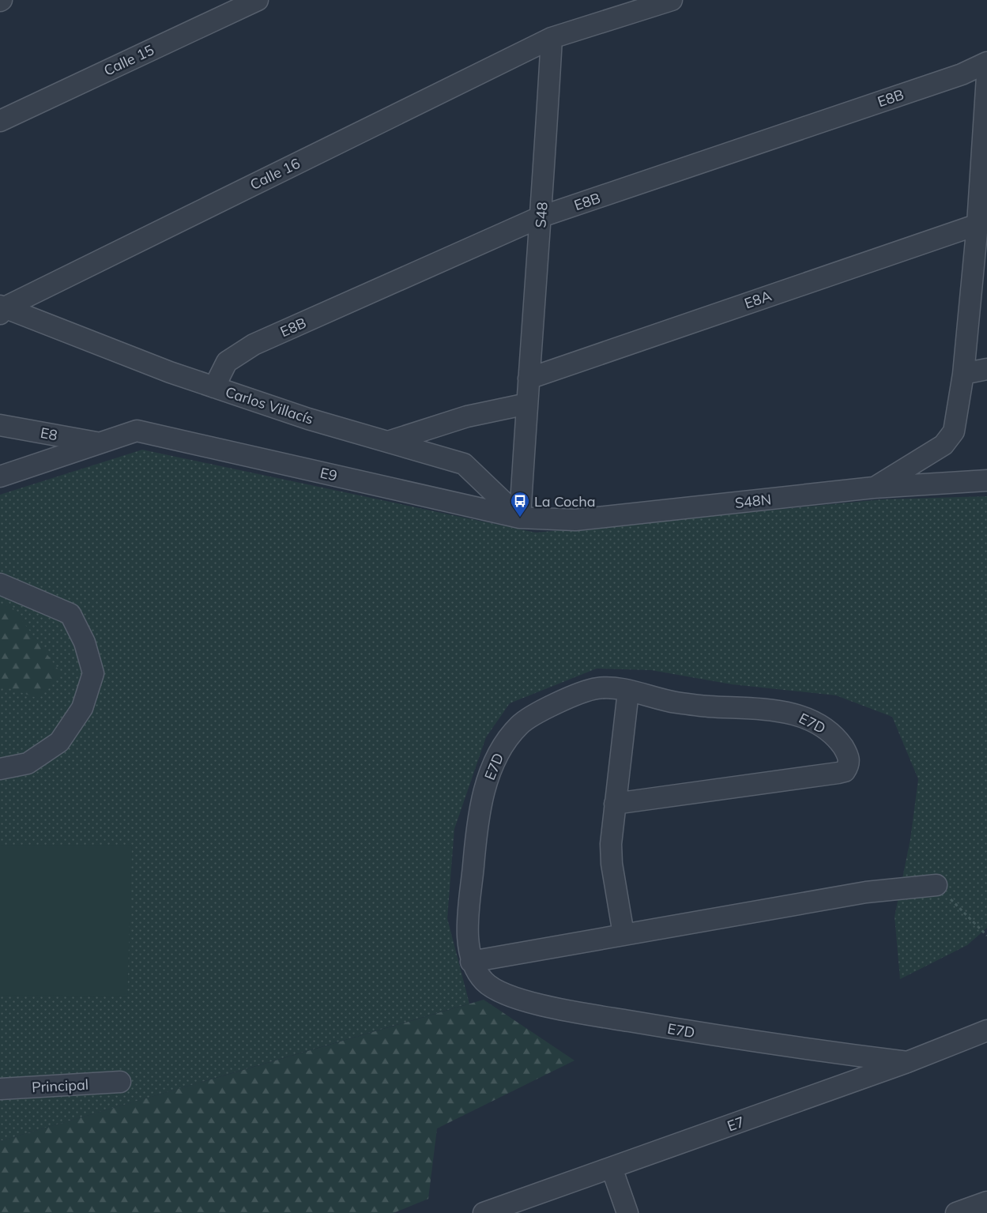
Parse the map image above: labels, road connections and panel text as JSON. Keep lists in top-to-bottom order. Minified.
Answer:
{"streets":{"street":["Calle 15","E8B","Calle 16","S48","E8A","Carlos Villacís","E8","E9","S48N","E7D","Principal","E7"]},"crossings":[["E8B","S48"],["E8B","Carlos Villacís"],["Calle 16","S48"],["Calle 16","Carlos Villacís"],["S48","E8A"],["S48","Carlos Villacís"],["S48","E9"],["S48","S48N"],["Carlos Villacís","E9"],["Carlos Villacís","S48N"],["E8","E9"],["E9","S48N"],["E7D","E7"]],"places":{"bus stop":["La Cocha"]}}
